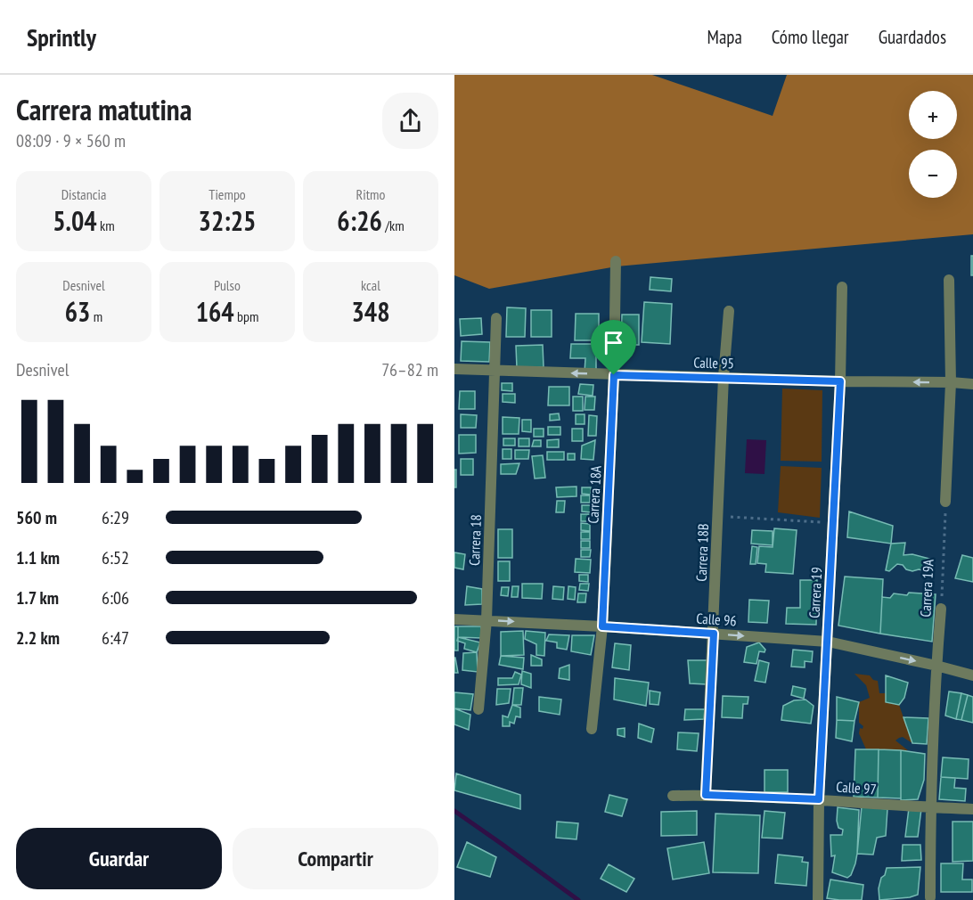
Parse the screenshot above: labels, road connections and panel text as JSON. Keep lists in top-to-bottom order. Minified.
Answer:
{"streets":{"street":["Calle 95","Carrera 18A","Carrera 18","Carrera 18B","Carrera 19A","Carrera 19","Calle 96","Calle 97"]},"crossings":[["Calle 95","Carrera 18A"],["Calle 95","Carrera 18"],["Calle 95","Carrera 18B"],["Calle 95","Carrera 19"],["Carrera 18A","Calle 96"],["Carrera 18","Calle 96"],["Carrera 18B","Calle 96"],["Carrera 18B","Calle 97"],["Carrera 19A","Calle 96"],["Carrera 19A","Calle 97"],["Carrera 19","Calle 96"],["Carrera 19","Calle 97"]],"one_way":["Calle 95","Calle 96"],"page":{"header":"Sprintly","nav":["Mapa","Cómo llegar","Guardados"],"heading":["Carrera matutina","08:09 · 9 × 560 m"],"map_buttons":["+","−"],"stats":[["Distancia","5.04 km"],["Tiempo","32:25"],["Ritmo","6:26 /km"],["Desnivel","63 m"],["Pulso","164 bpm"],["kcal","348"]],"chart":["Desnivel","76–82 m"],"list":[{"name":"560 m","note":"6:29"},{"name":"1.1 km","note":"6:52"},{"name":"1.7 km","note":"6:06"},{"name":"2.2 km","note":"6:47"}],"buttons":["Guardar","Compartir"]}}
